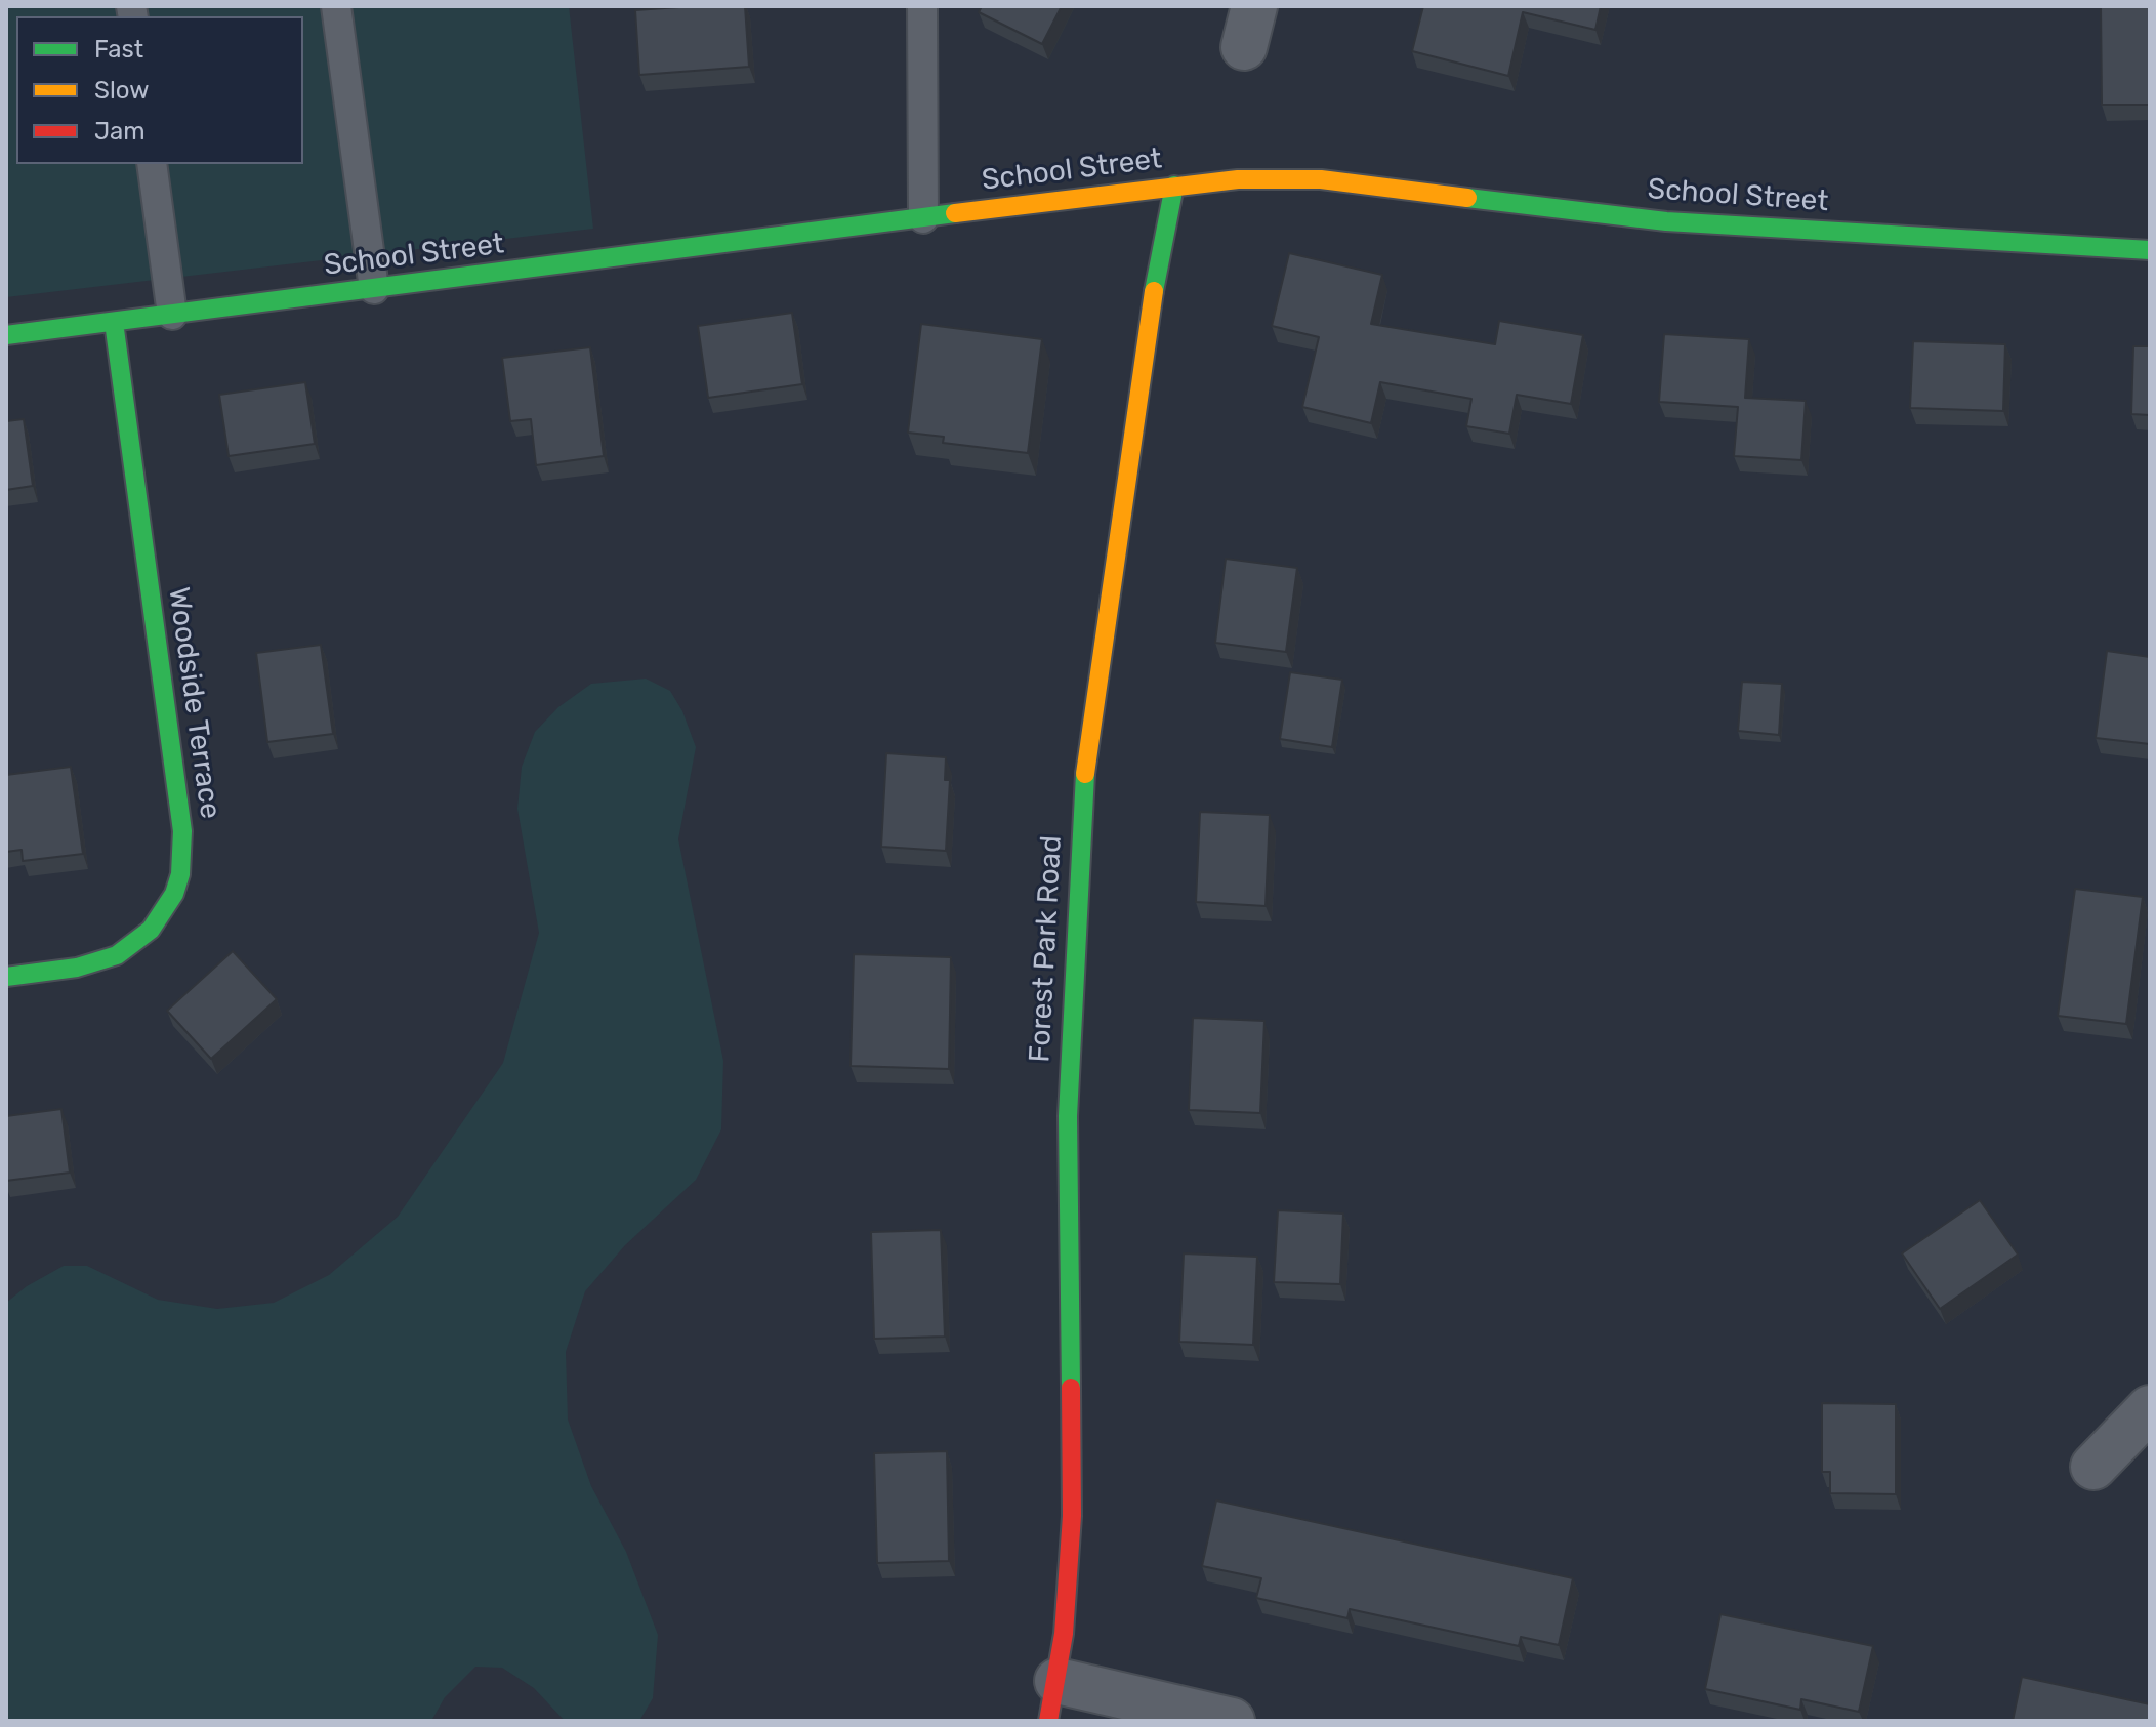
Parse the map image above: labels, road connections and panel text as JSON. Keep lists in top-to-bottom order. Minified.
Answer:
{"streets":{"street":["School Street","Woodside Terrace","Forest Park Road"]},"crossings":[["School Street","Woodside Terrace"],["School Street","Forest Park Road"]],"legend":["Fast","Slow","Jam"]}
